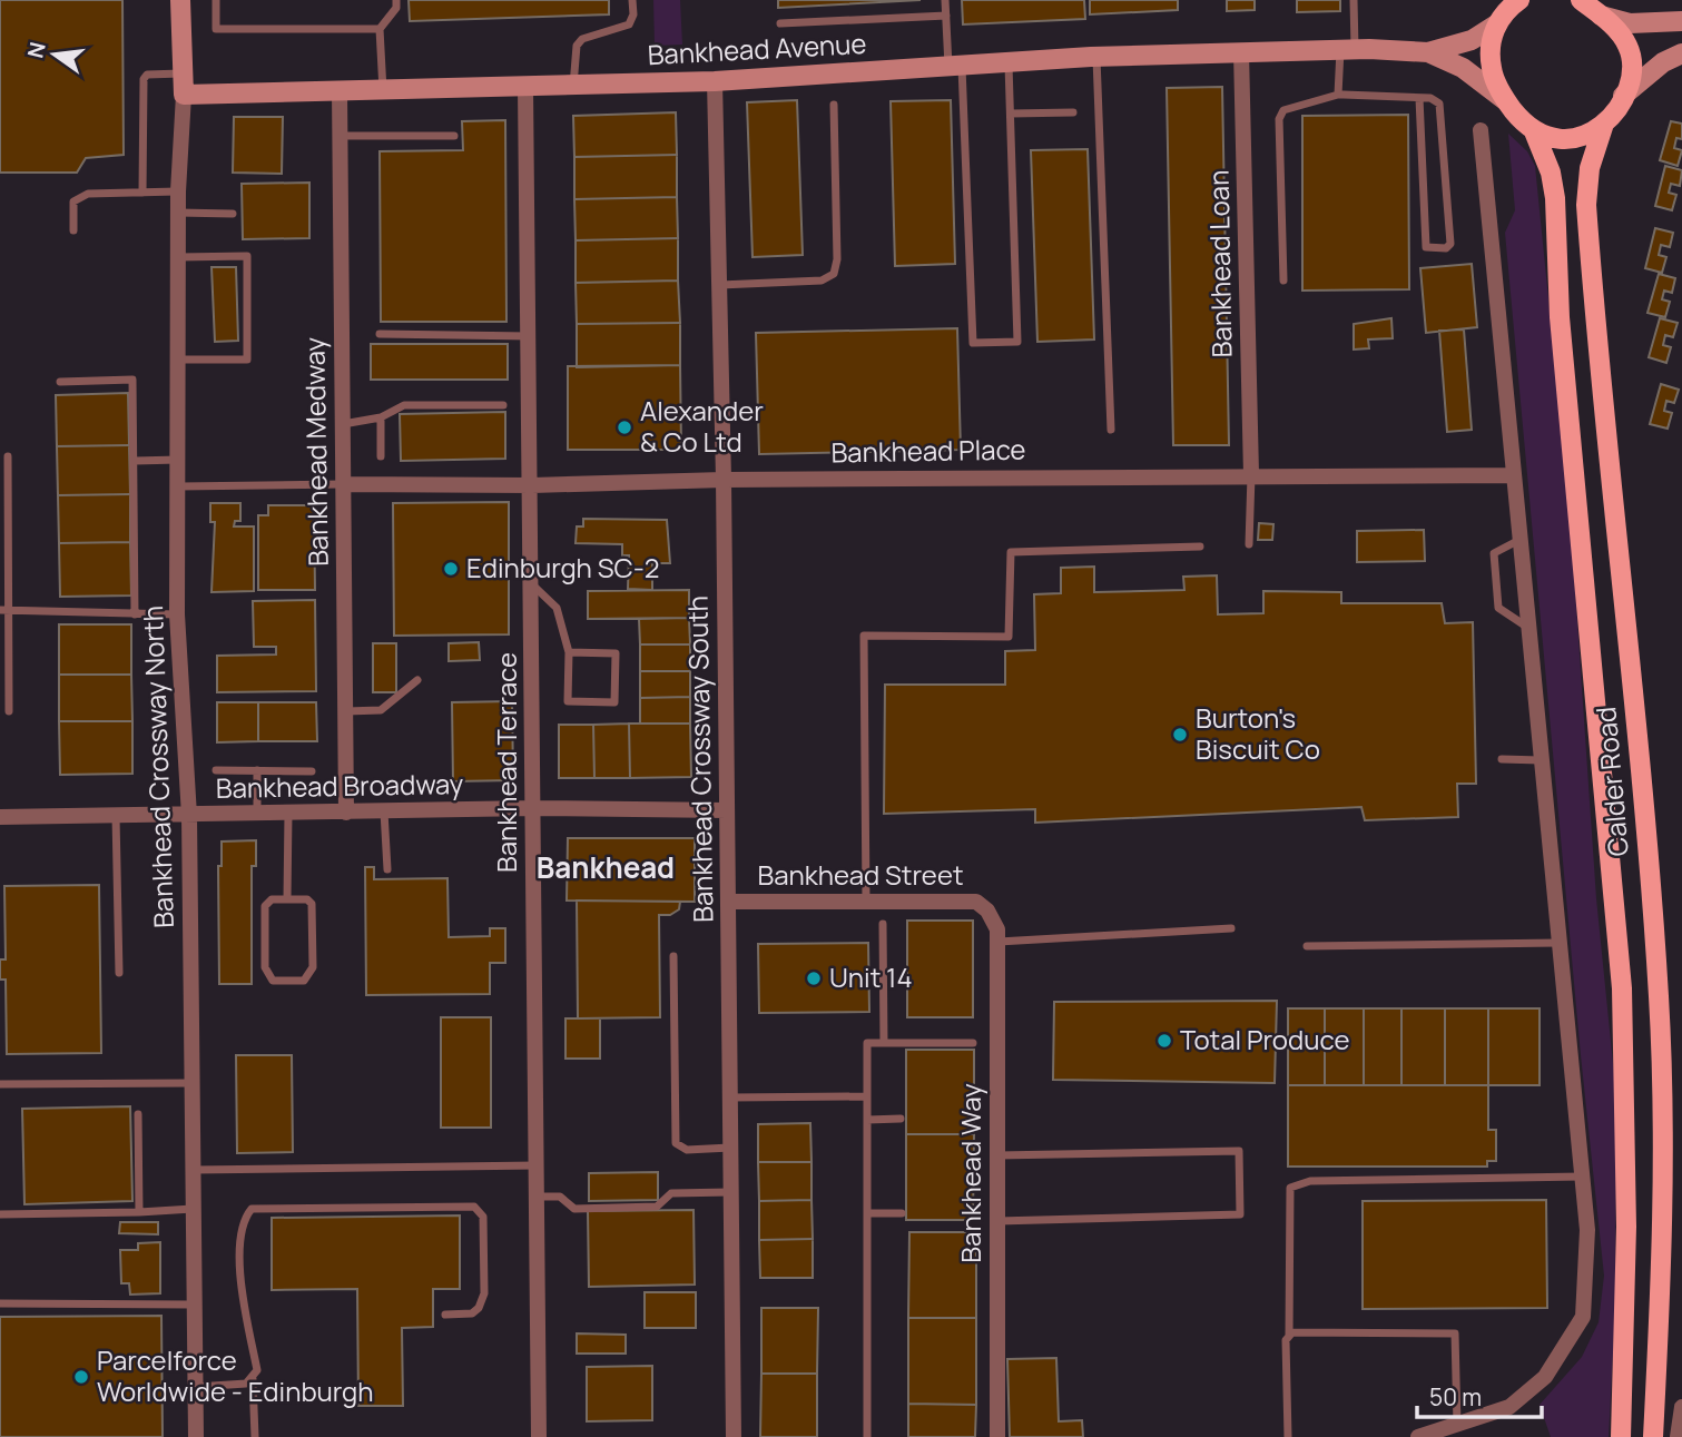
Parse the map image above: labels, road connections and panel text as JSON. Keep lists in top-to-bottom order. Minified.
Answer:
{"streets":{"main road":["Calder Road"],"street":["Bankhead Avenue","Bankhead Loan","Bankhead Medway","Bankhead Place","Bankhead Crossway South","Bankhead Terrace","Bankhead Crossway North","Bankhead Broadway","Bankhead Street","Bankhead Way"]},"crossings":[["Bankhead Avenue","Bankhead Loan"],["Bankhead Avenue","Bankhead Medway"],["Bankhead Avenue","Bankhead Crossway South"],["Bankhead Avenue","Bankhead Terrace"],["Bankhead Avenue","Bankhead Crossway North"],["Bankhead Loan","Bankhead Place"],["Bankhead Medway","Bankhead Place"],["Bankhead Medway","Bankhead Broadway"],["Bankhead Place","Bankhead Crossway South"],["Bankhead Place","Bankhead Terrace"],["Bankhead Crossway South","Bankhead Broadway"],["Bankhead Crossway South","Bankhead Street"],["Bankhead Terrace","Bankhead Broadway"],["Bankhead Crossway North","Bankhead Broadway"],["Bankhead Street","Bankhead Way"]],"districts":["Bankhead"],"places":["Alexander & Co Ltd","Edinburgh SC-2","Burton's Biscuit Co","Unit 14","Total Produce","Parcelforce Worldwide - Edinburgh"],"scale_bar":"50 m","north":"left"}
